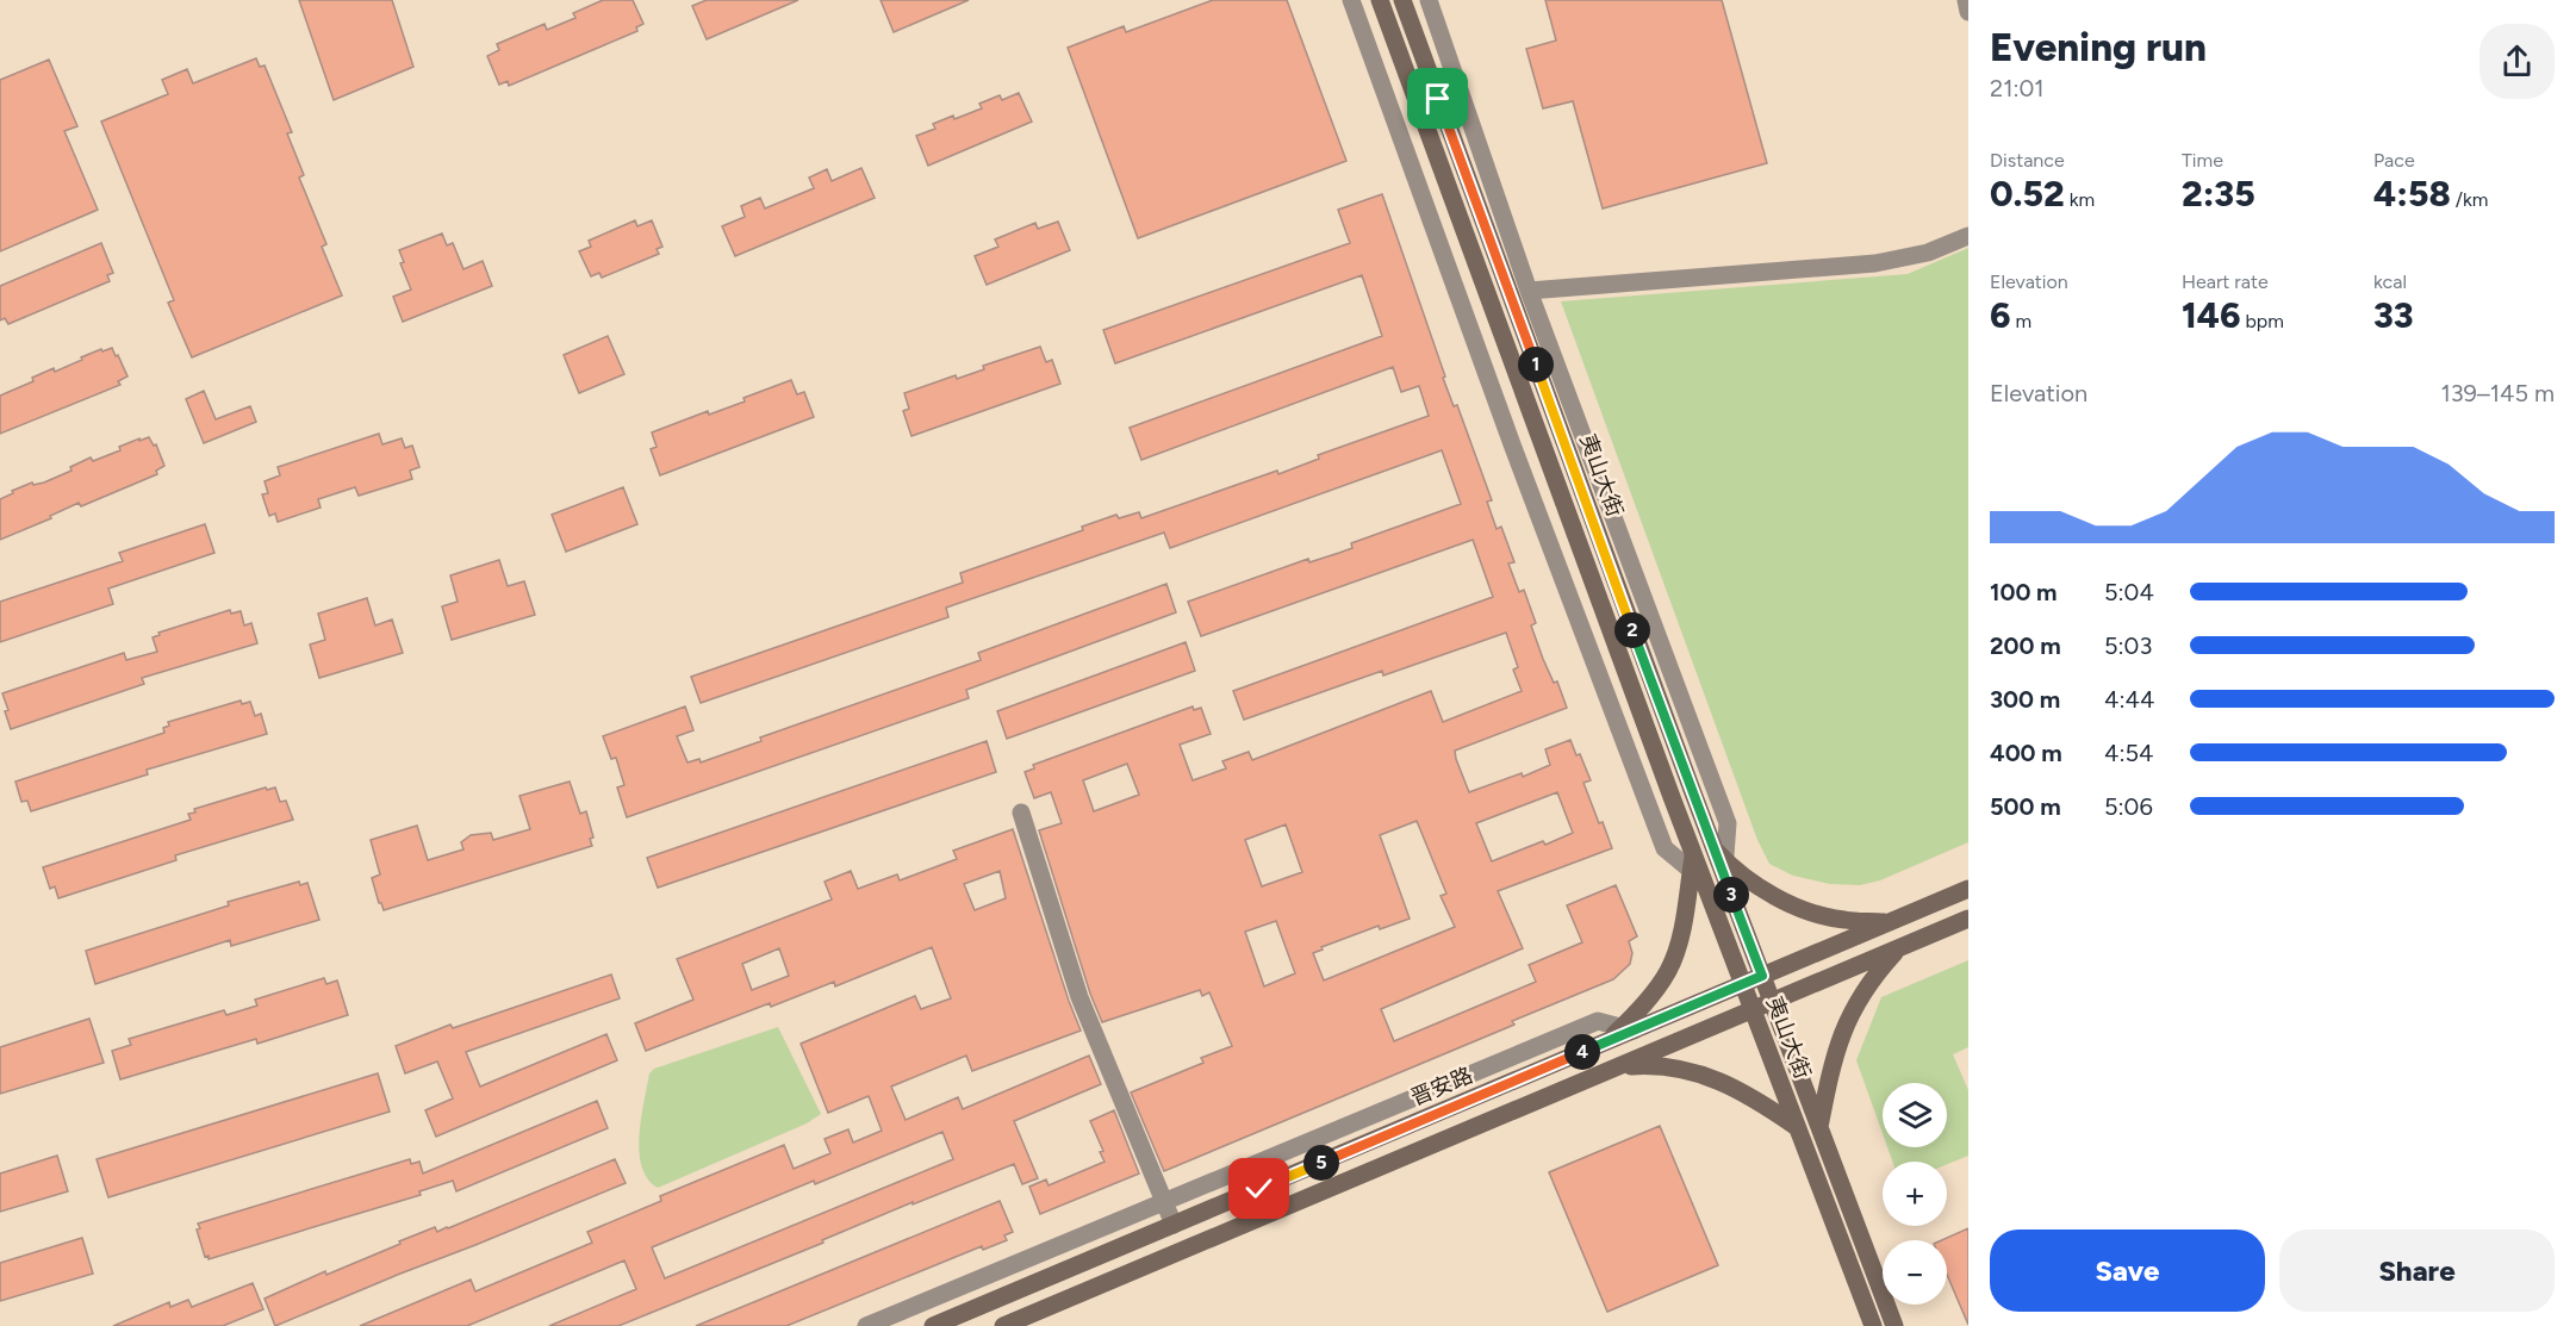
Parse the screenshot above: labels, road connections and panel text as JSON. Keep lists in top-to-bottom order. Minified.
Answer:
{"streets":{"main road":["夷山大街","晋安路"]},"crossings":[["夷山大街","晋安路"]],"page":{"heading":["Evening run","21:01"],"stats":[["Distance","0.52 km"],["Time","2:35"],["Pace","4:58 /km"],["Elevation","6 m"],["Heart rate","146 bpm"],["kcal","33"]],"pins":["1","2","3","4","5"],"chart":["Elevation","139–145 m"],"list":[{"name":"100 m","note":"5:04"},{"name":"200 m","note":"5:03"},{"name":"300 m","note":"4:44"},{"name":"400 m","note":"4:54"},{"name":"500 m","note":"5:06"}],"map_buttons":["+","−"],"buttons":["Save","Share"]}}
